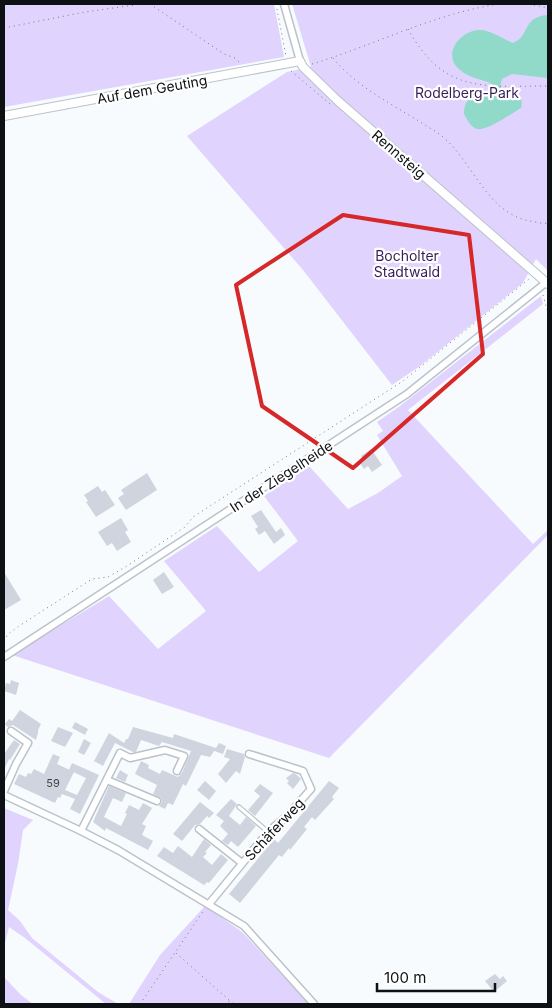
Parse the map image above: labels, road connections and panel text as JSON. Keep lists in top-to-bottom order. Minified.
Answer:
{"streets":{"street":["Auf dem Geuting","Rennsteig","In der Ziegelheide","Schäferweg"]},"crossings":[["Auf dem Geuting","Rennsteig"],["Rennsteig","In der Ziegelheide"]],"parks":["Rodelberg-Park","Bocholter Stadtwald"],"house_numbers":["59"],"scale_bar":"100 m"}
